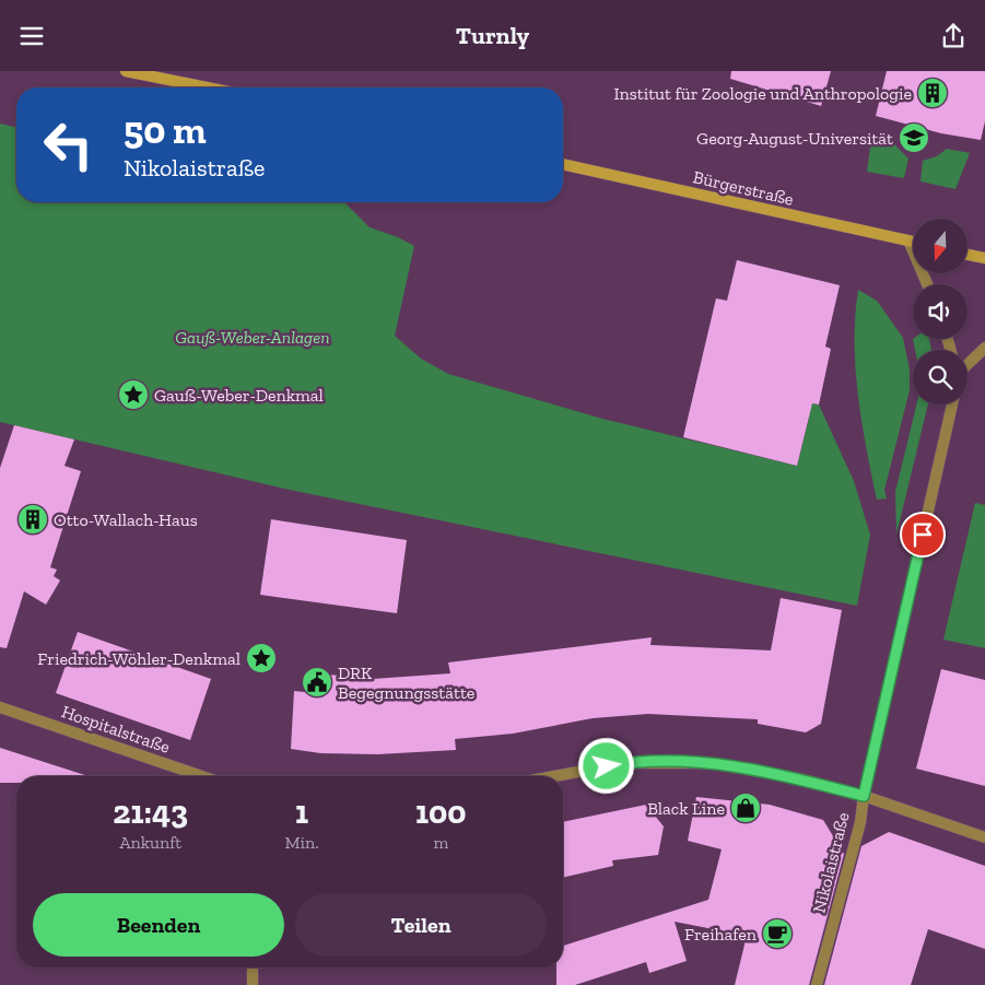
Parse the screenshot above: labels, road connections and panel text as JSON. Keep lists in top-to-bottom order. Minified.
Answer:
{"streets":{"main road":["Bürgerstraße"],"street":["Hospitalstraße","Nikolaistraße"]},"parks":["Gauß-Weber-Anlagen"],"places":{"building":["Institut für Zoologie und Anthropologie","Otto-Wallach-Haus"],"school or university":["Georg-August-Universität"],"place":["Gauß-Weber-Denkmal","Friedrich-Wöhler-Denkmal"],"public building":["DRK Begegnungsstätte"],"shop":["Black Line"],"cafe":["Freihafen"]},"north":"bottom","page":{"header":"Turnly","turn":["50 m","Nikolaistraße"],"eta":["21:43","Ankunft","1","Min.","100","m"],"buttons":["Beenden","Teilen"]}}
